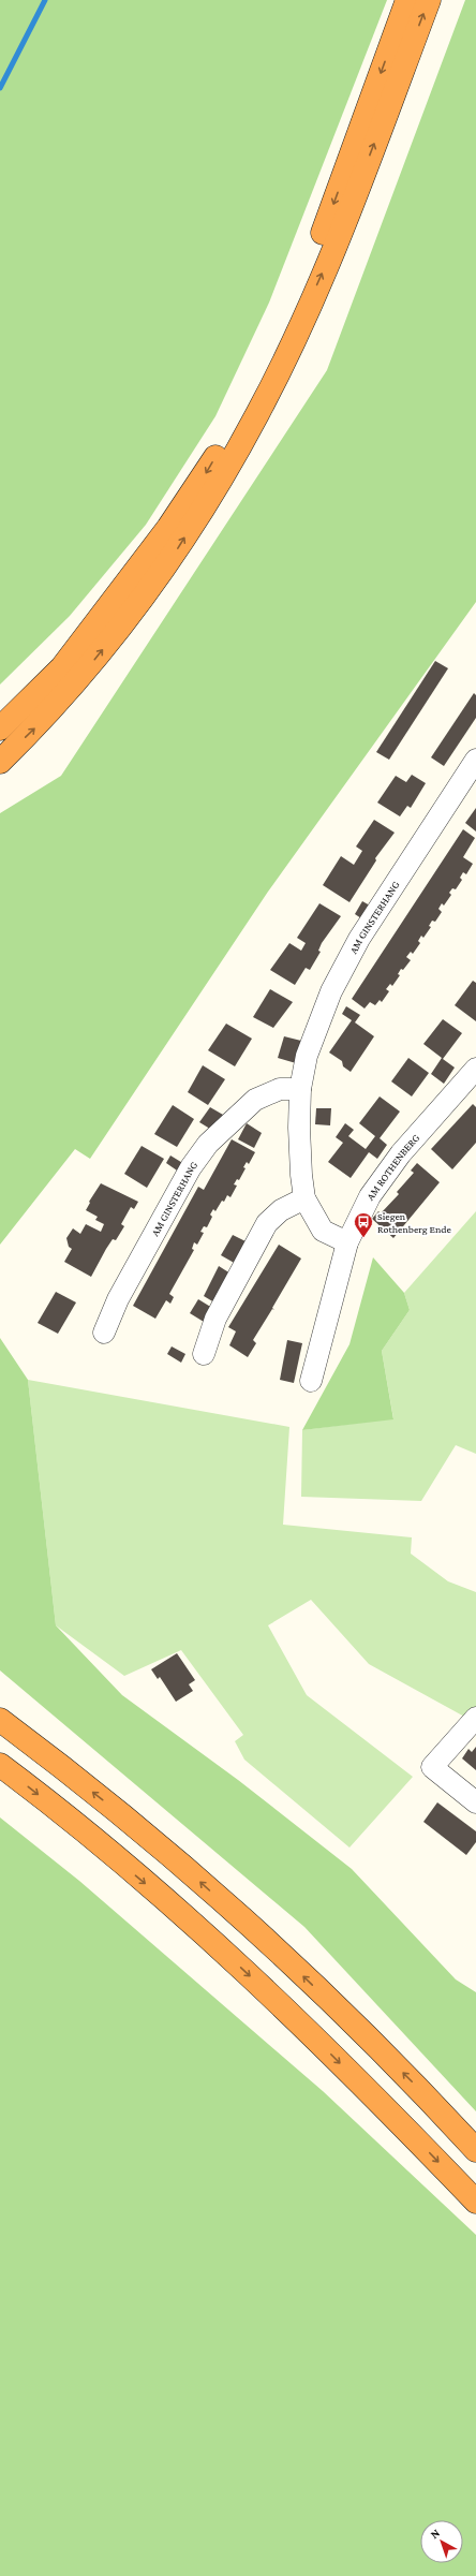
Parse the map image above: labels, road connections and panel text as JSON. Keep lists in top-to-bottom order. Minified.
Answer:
{"streets":{"street":["AM GINSTERHANG","AM ROTHENBERG"]},"crossings":[["AM GINSTERHANG","AM ROTHENBERG"]],"places":{"bus stop":["Siegen Rothenberg Ende"]},"north":"top left"}
